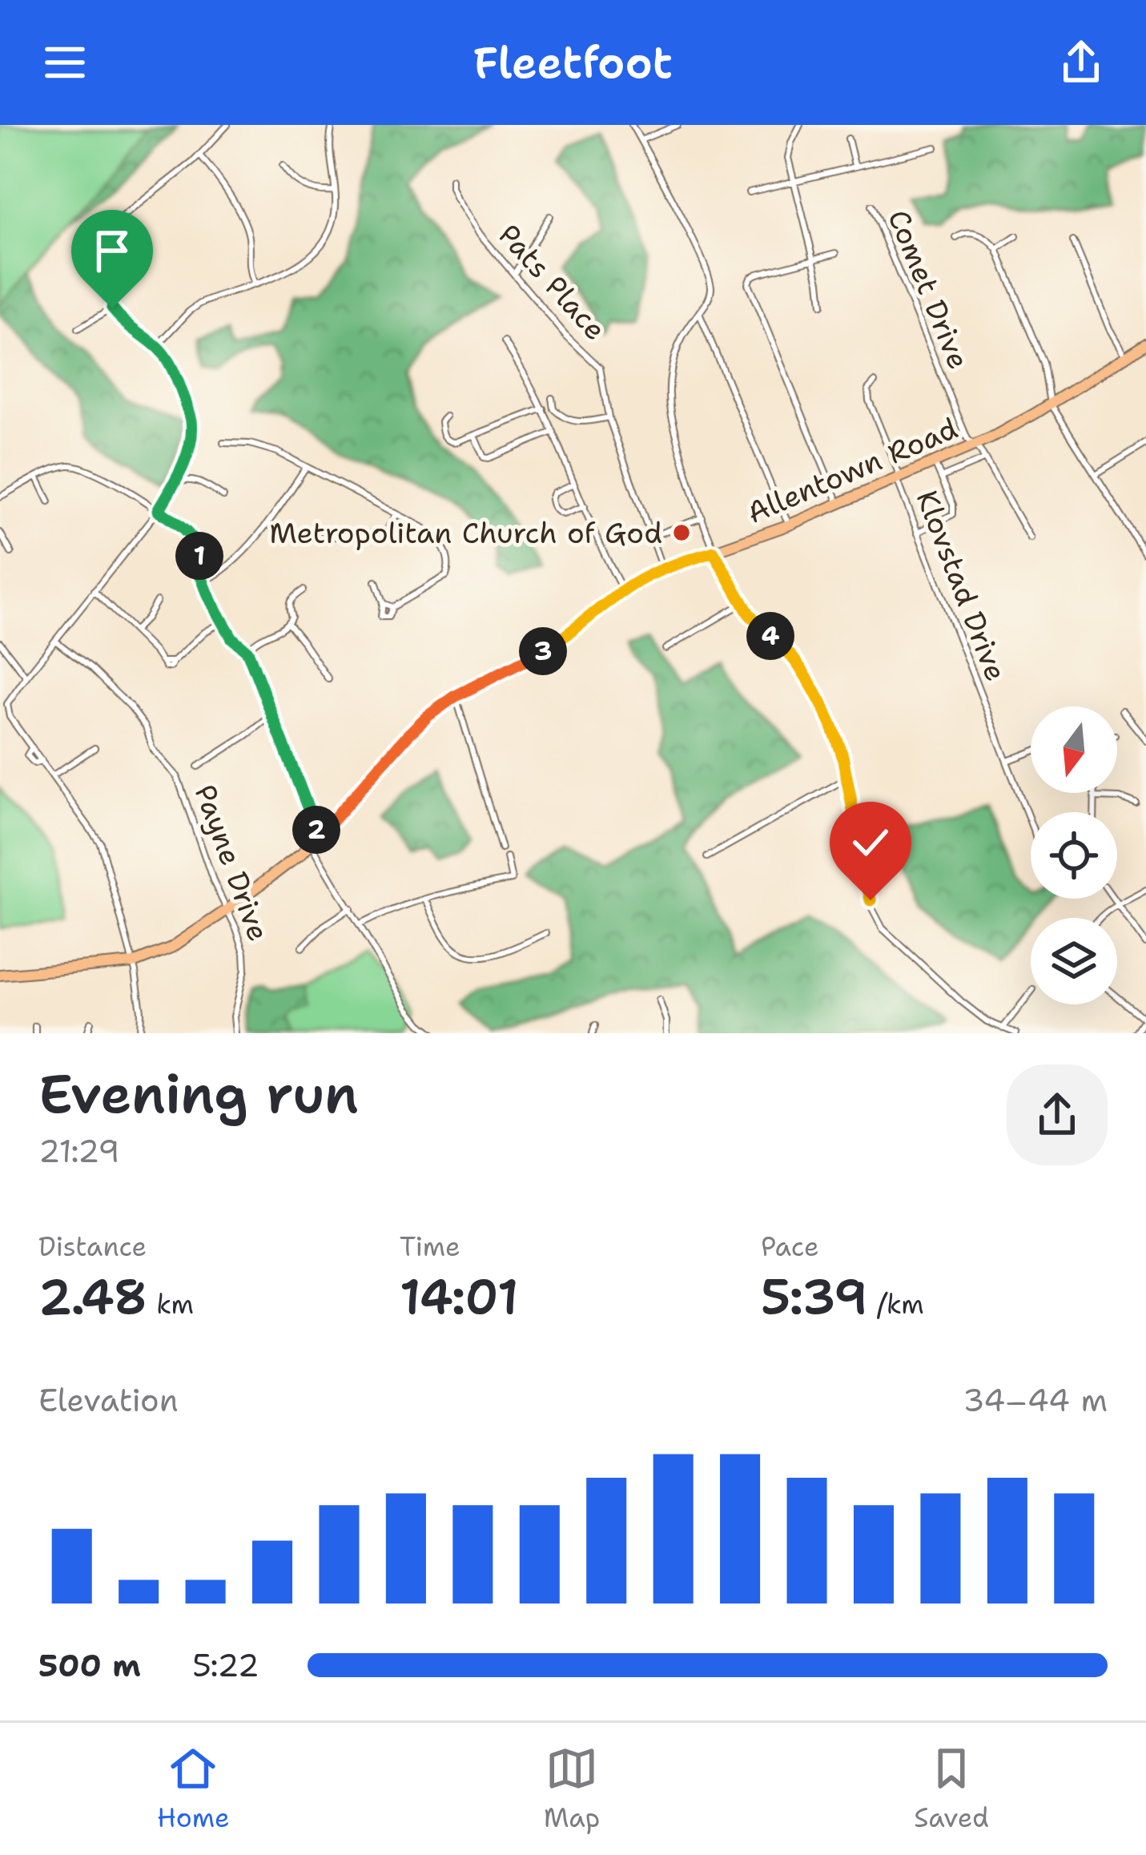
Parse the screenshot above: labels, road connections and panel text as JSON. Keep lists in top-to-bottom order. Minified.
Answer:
{"streets":{"main road":["Allentown Road"],"street":["Pats Place","Comet Drive","Klovstad Drive","Payne Drive"]},"crossings":[["Pats Place","Allentown Road"],["Comet Drive","Allentown Road"],["Allentown Road","Klovstad Drive"],["Allentown Road","Payne Drive"]],"places":["Metropolitan Church of God"],"north":"bottom","page":{"header":"Fleetfoot","pins":["1","4","3","2"],"heading":["Evening run","21:29"],"stats":[["Distance","2.48 km"],["Time","14:01"],["Pace","5:39 /km"]],"chart":["Elevation","34–44 m"],"list":[{"name":"500 m","note":"5:22"}],"tabs":["Home","Map","Saved"]}}
